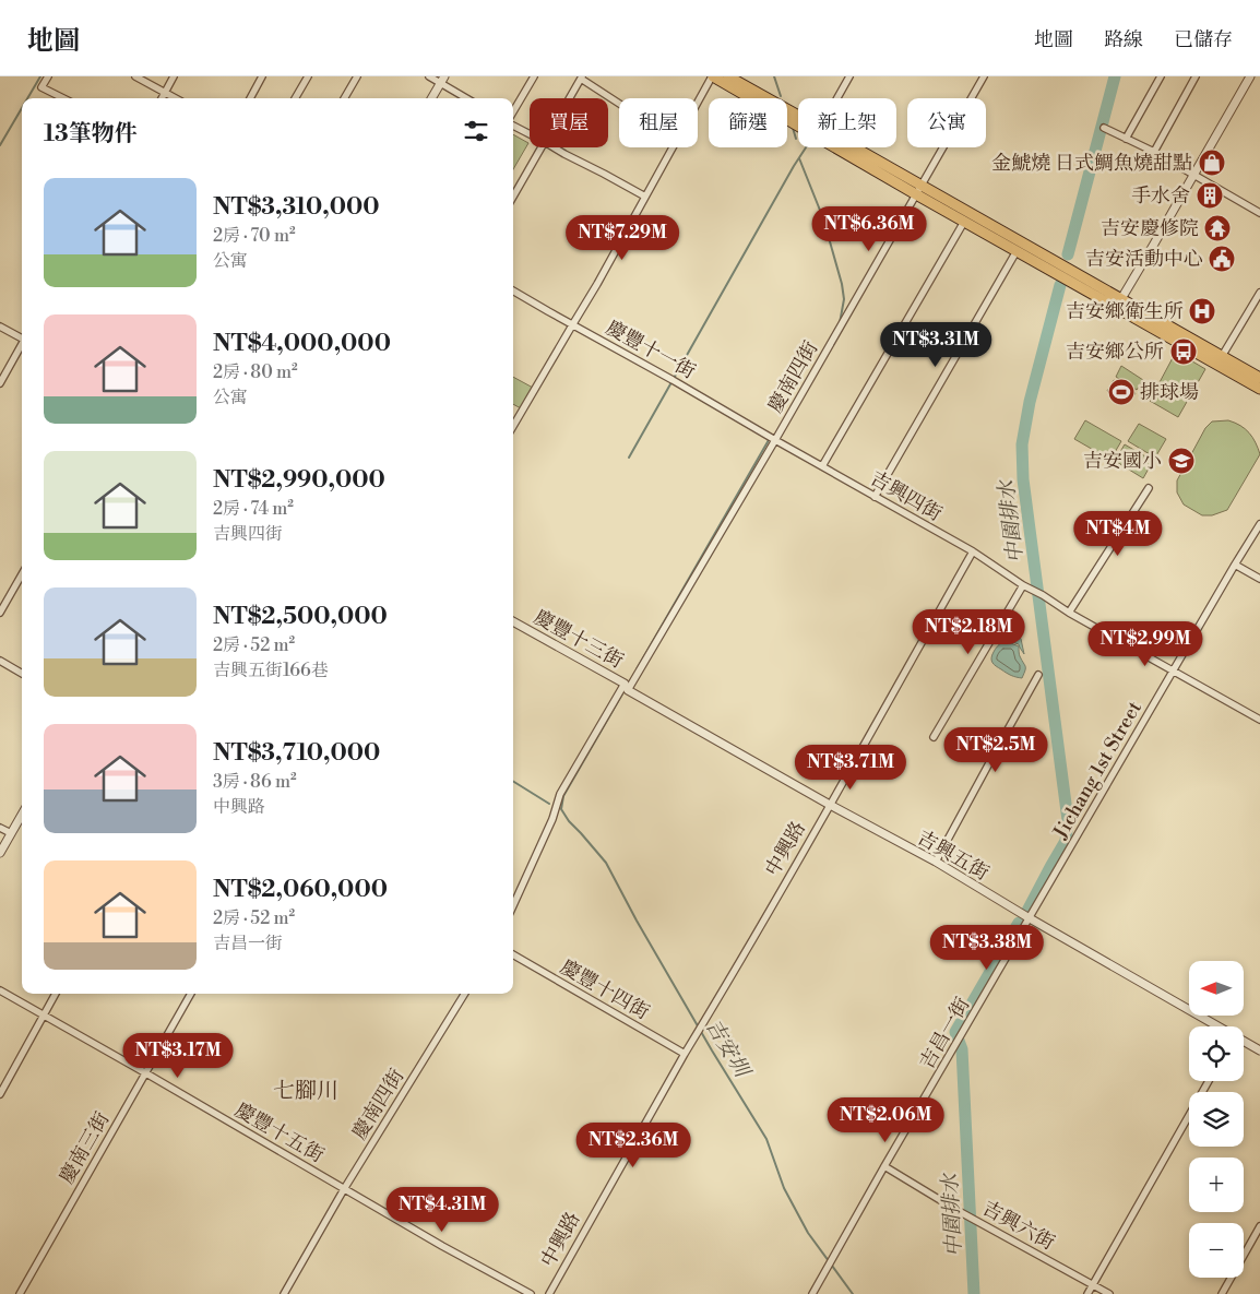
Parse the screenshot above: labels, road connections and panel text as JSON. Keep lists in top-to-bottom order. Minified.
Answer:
{"streets":{"street":["慶豐十一街","慶南四街","吉興四街","慶豐十三街","Jichang 1st Street","中興路","吉興五街","慶豐十四街","吉昌一街","慶豐十五街","慶南三街","吉興六街"]},"crossings":[["慶豐十一街","慶南四街"],["慶豐十一街","吉興四街"],["慶南四街","吉興四街"],["慶南四街","慶豐十三街"],["慶南四街","吉興五街"],["慶南四街","慶豐十五街"],["吉興四街","中興路"],["慶豐十三街","吉興五街"],["Jichang 1st Street","吉興五街"],["Jichang 1st Street","吉昌一街"],["中興路","吉興五街"],["中興路","慶豐十四街"],["吉興五街","吉昌一街"],["吉昌一街","吉興六街"],["慶豐十五街","慶南三街"]],"districts":["七腳川"],"water":["中園排水","吉安圳"],"places":{"shop":["金鯱燒 日式鯛魚燒甜點"],"building":["手水舍"],"temple":["吉安慶修院"],"public building":["吉安活動中心"],"hospital":["吉安鄉衛生所"],"bus stop":["吉安鄉公所"],"sports":["排球場"],"school or university":["吉安國小"]},"north":"left","page":{"header":"地圖","nav":["地圖","路線","已儲存"],"chip":["買屋","租屋","篩選","新上架","公寓"],"heading":"13筆物件","list":[{"name":"NT$3,310,000","note":"2房 · 70 m² · 公寓"},{"name":"NT$4,000,000","note":"2房 · 80 m² · 公寓"},{"name":"NT$2,990,000","note":"2房 · 74 m² · 吉興四街"},{"name":"NT$2,500,000","note":"2房 · 52 m² · 吉興五街166巷"},{"name":"NT$3,710,000","note":"3房 · 86 m² · 中興路"},{"name":"NT$2,060,000","note":"2房 · 52 m² · 吉昌一街"}],"price":["NT$6.36M","NT$7.29M","NT$3.31M","NT$4M","NT$2.18M","NT$2.99M","NT$2.5M","NT$3.71M","NT$3.38M","NT$3.17M","NT$2.06M","NT$2.36M","NT$4.31M"],"map_buttons":["+","−"]}}
